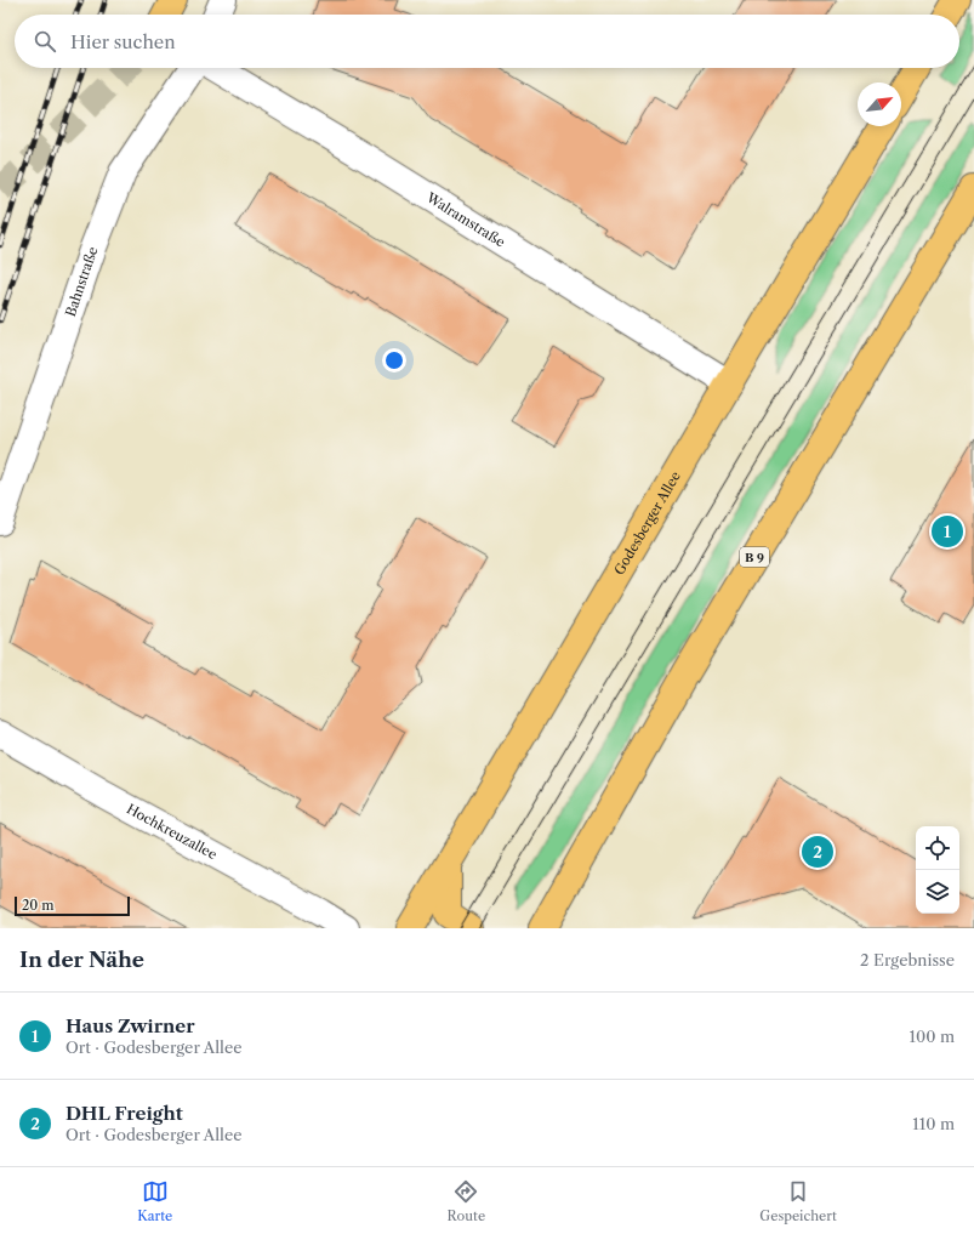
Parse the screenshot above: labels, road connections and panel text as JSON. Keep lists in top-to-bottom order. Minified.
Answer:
{"streets":{"main road":["Godesberger Allee","B 9"],"street":["Walramstraße","Bahnstraße","Hochkreuzallee"]},"crossings":[["Walramstraße","Godesberger Allee"]],"scale_bar":"20 m","north":"top right","page":{"search":"Hier suchen","pins":["1","2"],"scale":"20 m","heading":["In der Nähe","2 Ergebnisse"],"list":[{"mark":"1","name":"Haus Zwirner","note":"Ort · Godesberger Allee","value":"100 m"},{"mark":"2","name":"DHL Freight","note":"Ort · Godesberger Allee","value":"110 m"}],"nav":["Karte","Route","Gespeichert"]}}
